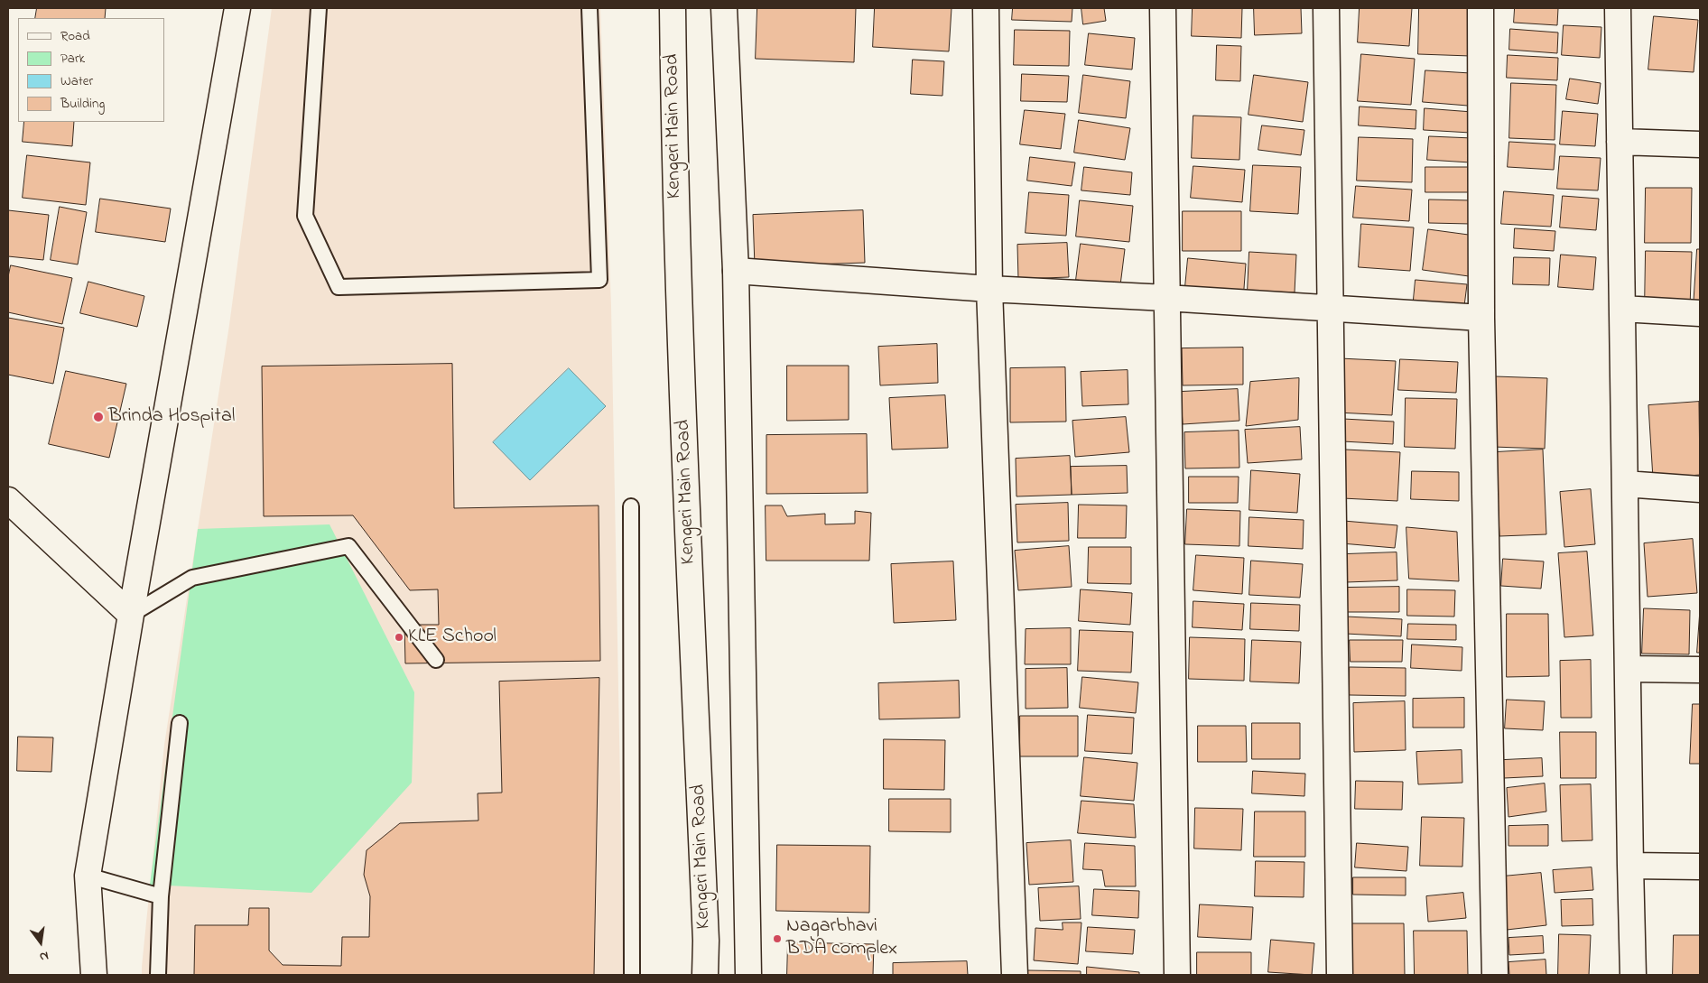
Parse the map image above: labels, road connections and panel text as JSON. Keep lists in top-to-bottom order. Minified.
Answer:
{"streets":{"street":["Kengeri Main Road"]},"places":["Brinda Hospital","KLE School","Nagarbhavi BDA complex"],"legend":["Road","Park","Water","Building"],"north":"bottom"}
